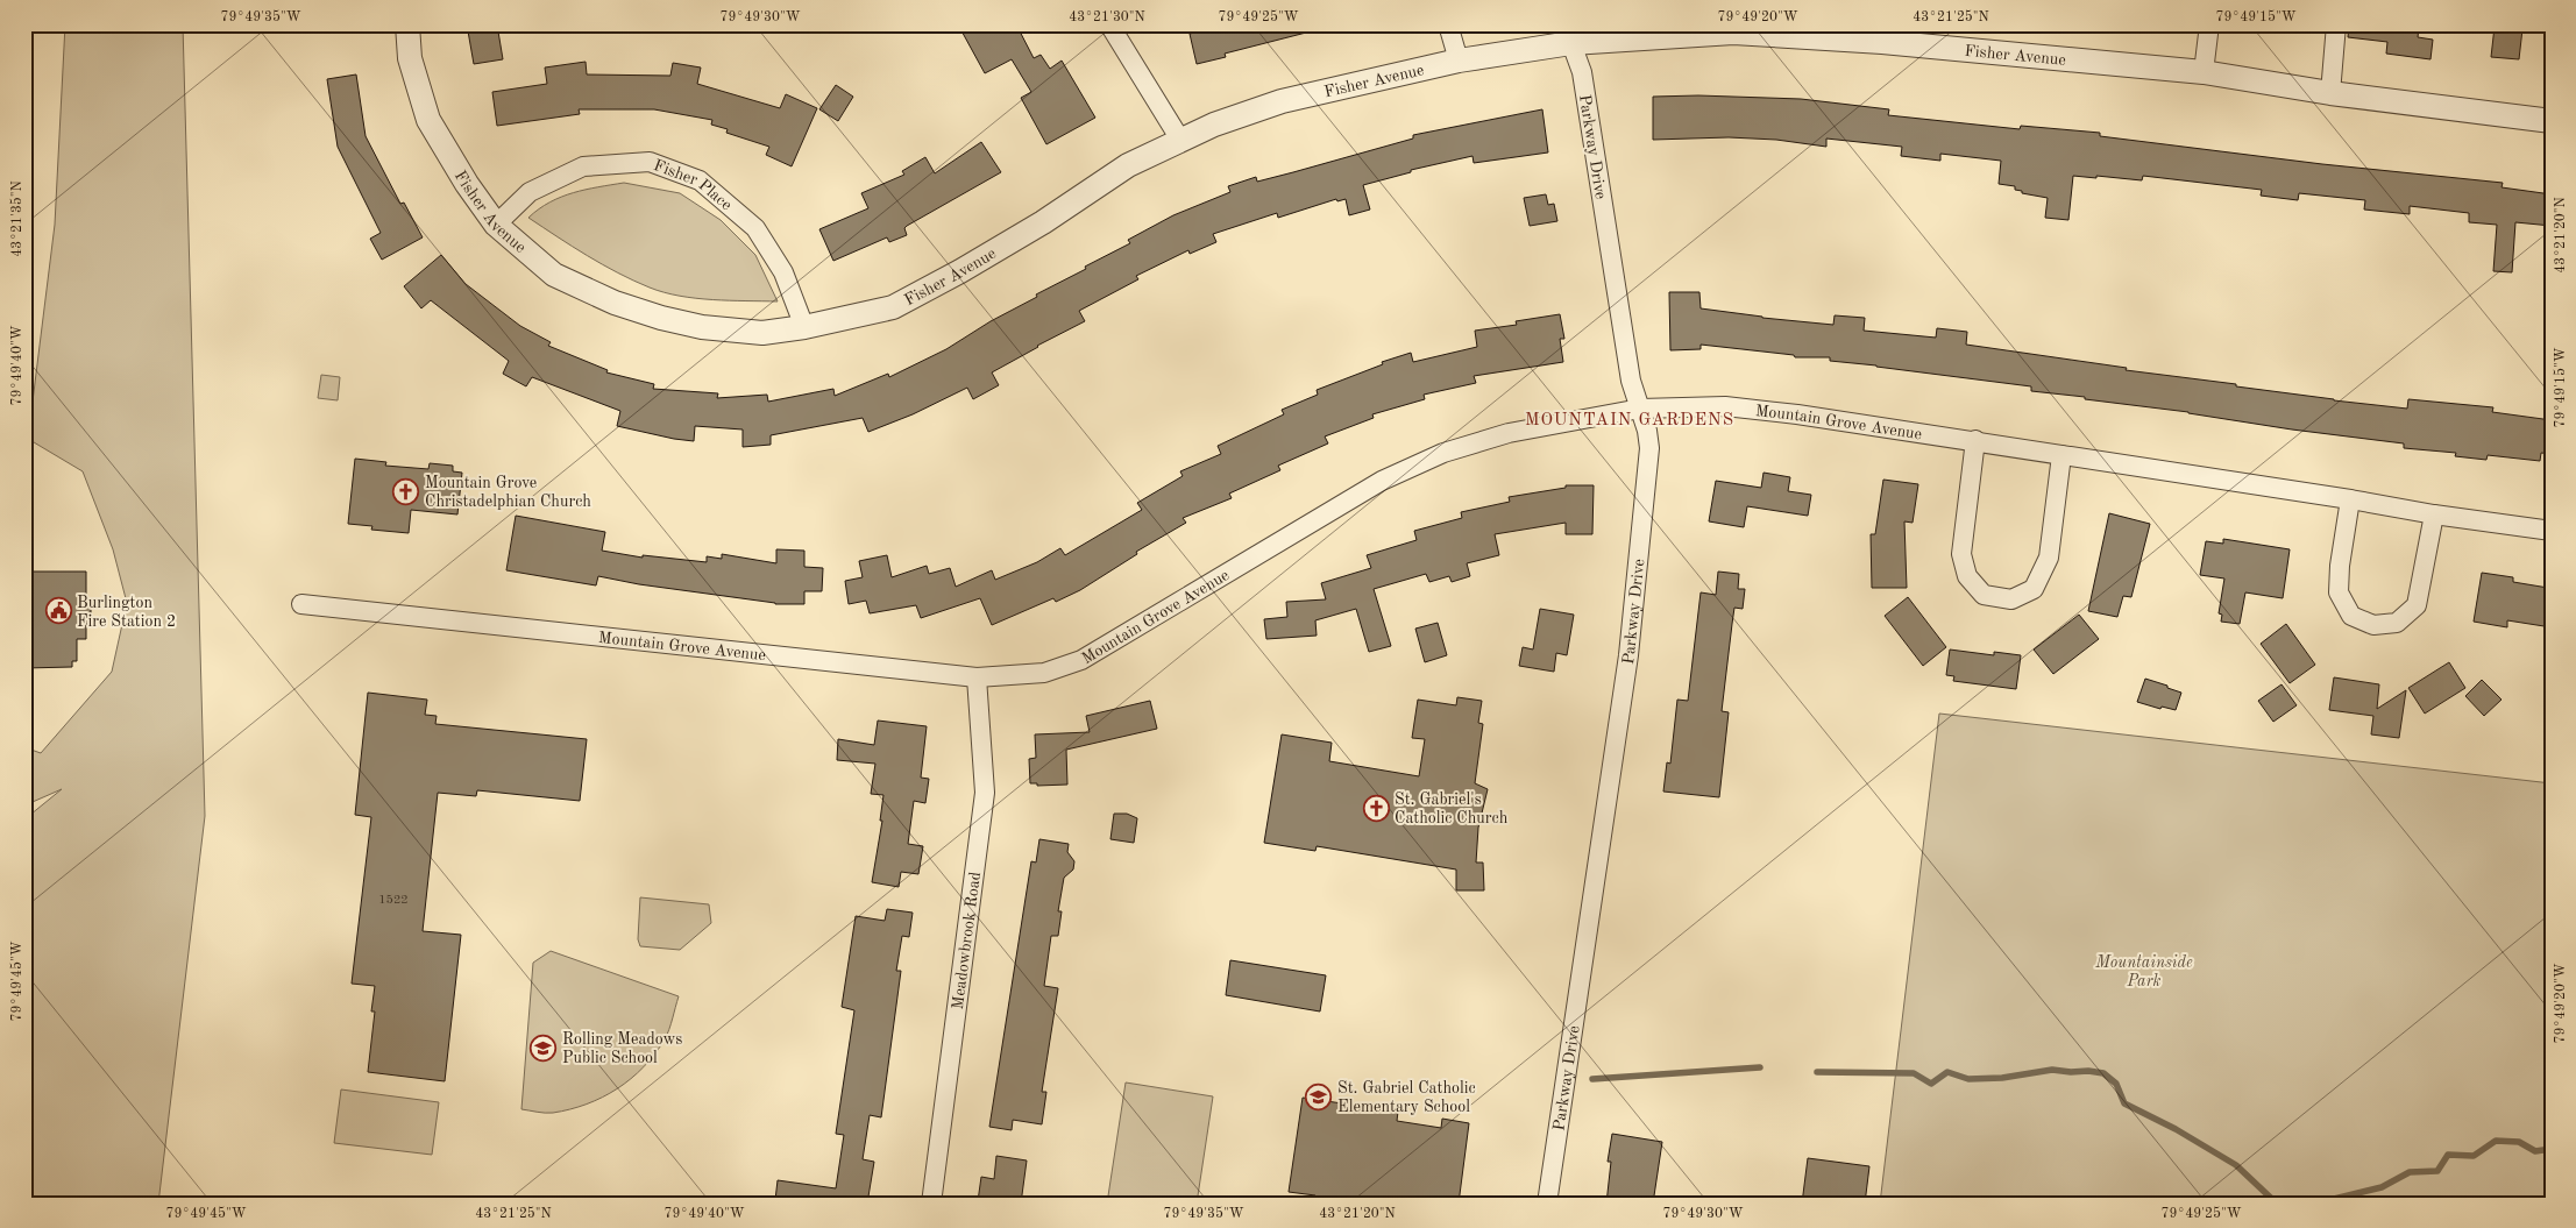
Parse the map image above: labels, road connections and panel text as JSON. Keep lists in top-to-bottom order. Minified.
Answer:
{"streets":{"street":["Fisher Avenue","Parkway Drive","Fisher Place","Mountain Grove Avenue","Meadowbrook Road"]},"crossings":[["Fisher Avenue","Parkway Drive"],["Fisher Avenue","Fisher Place"],["Parkway Drive","Mountain Grove Avenue"],["Mountain Grove Avenue","Meadowbrook Road"]],"districts":["MOUNTAIN GARDENS"],"parks":["Mountainside Park"],"places":{"church":["Mountain Grove Christadelphian Church","St. Gabriel's Catholic Church"],"public building":["Burlington Fire Station 2"],"school or university":["Rolling Meadows Public School","St. Gabriel Catholic Elementary School"]},"house_numbers":["1522"],"coordinates":["79°49'35\"W","79°49'30\"W","43°21'30\"N","79°49'25\"W","79°49'20\"W","43°21'25\"N","79°49'15\"W","43°21'35\"N","43°21'20\"N","79°49'40\"W","79°49'45\"W"]}
